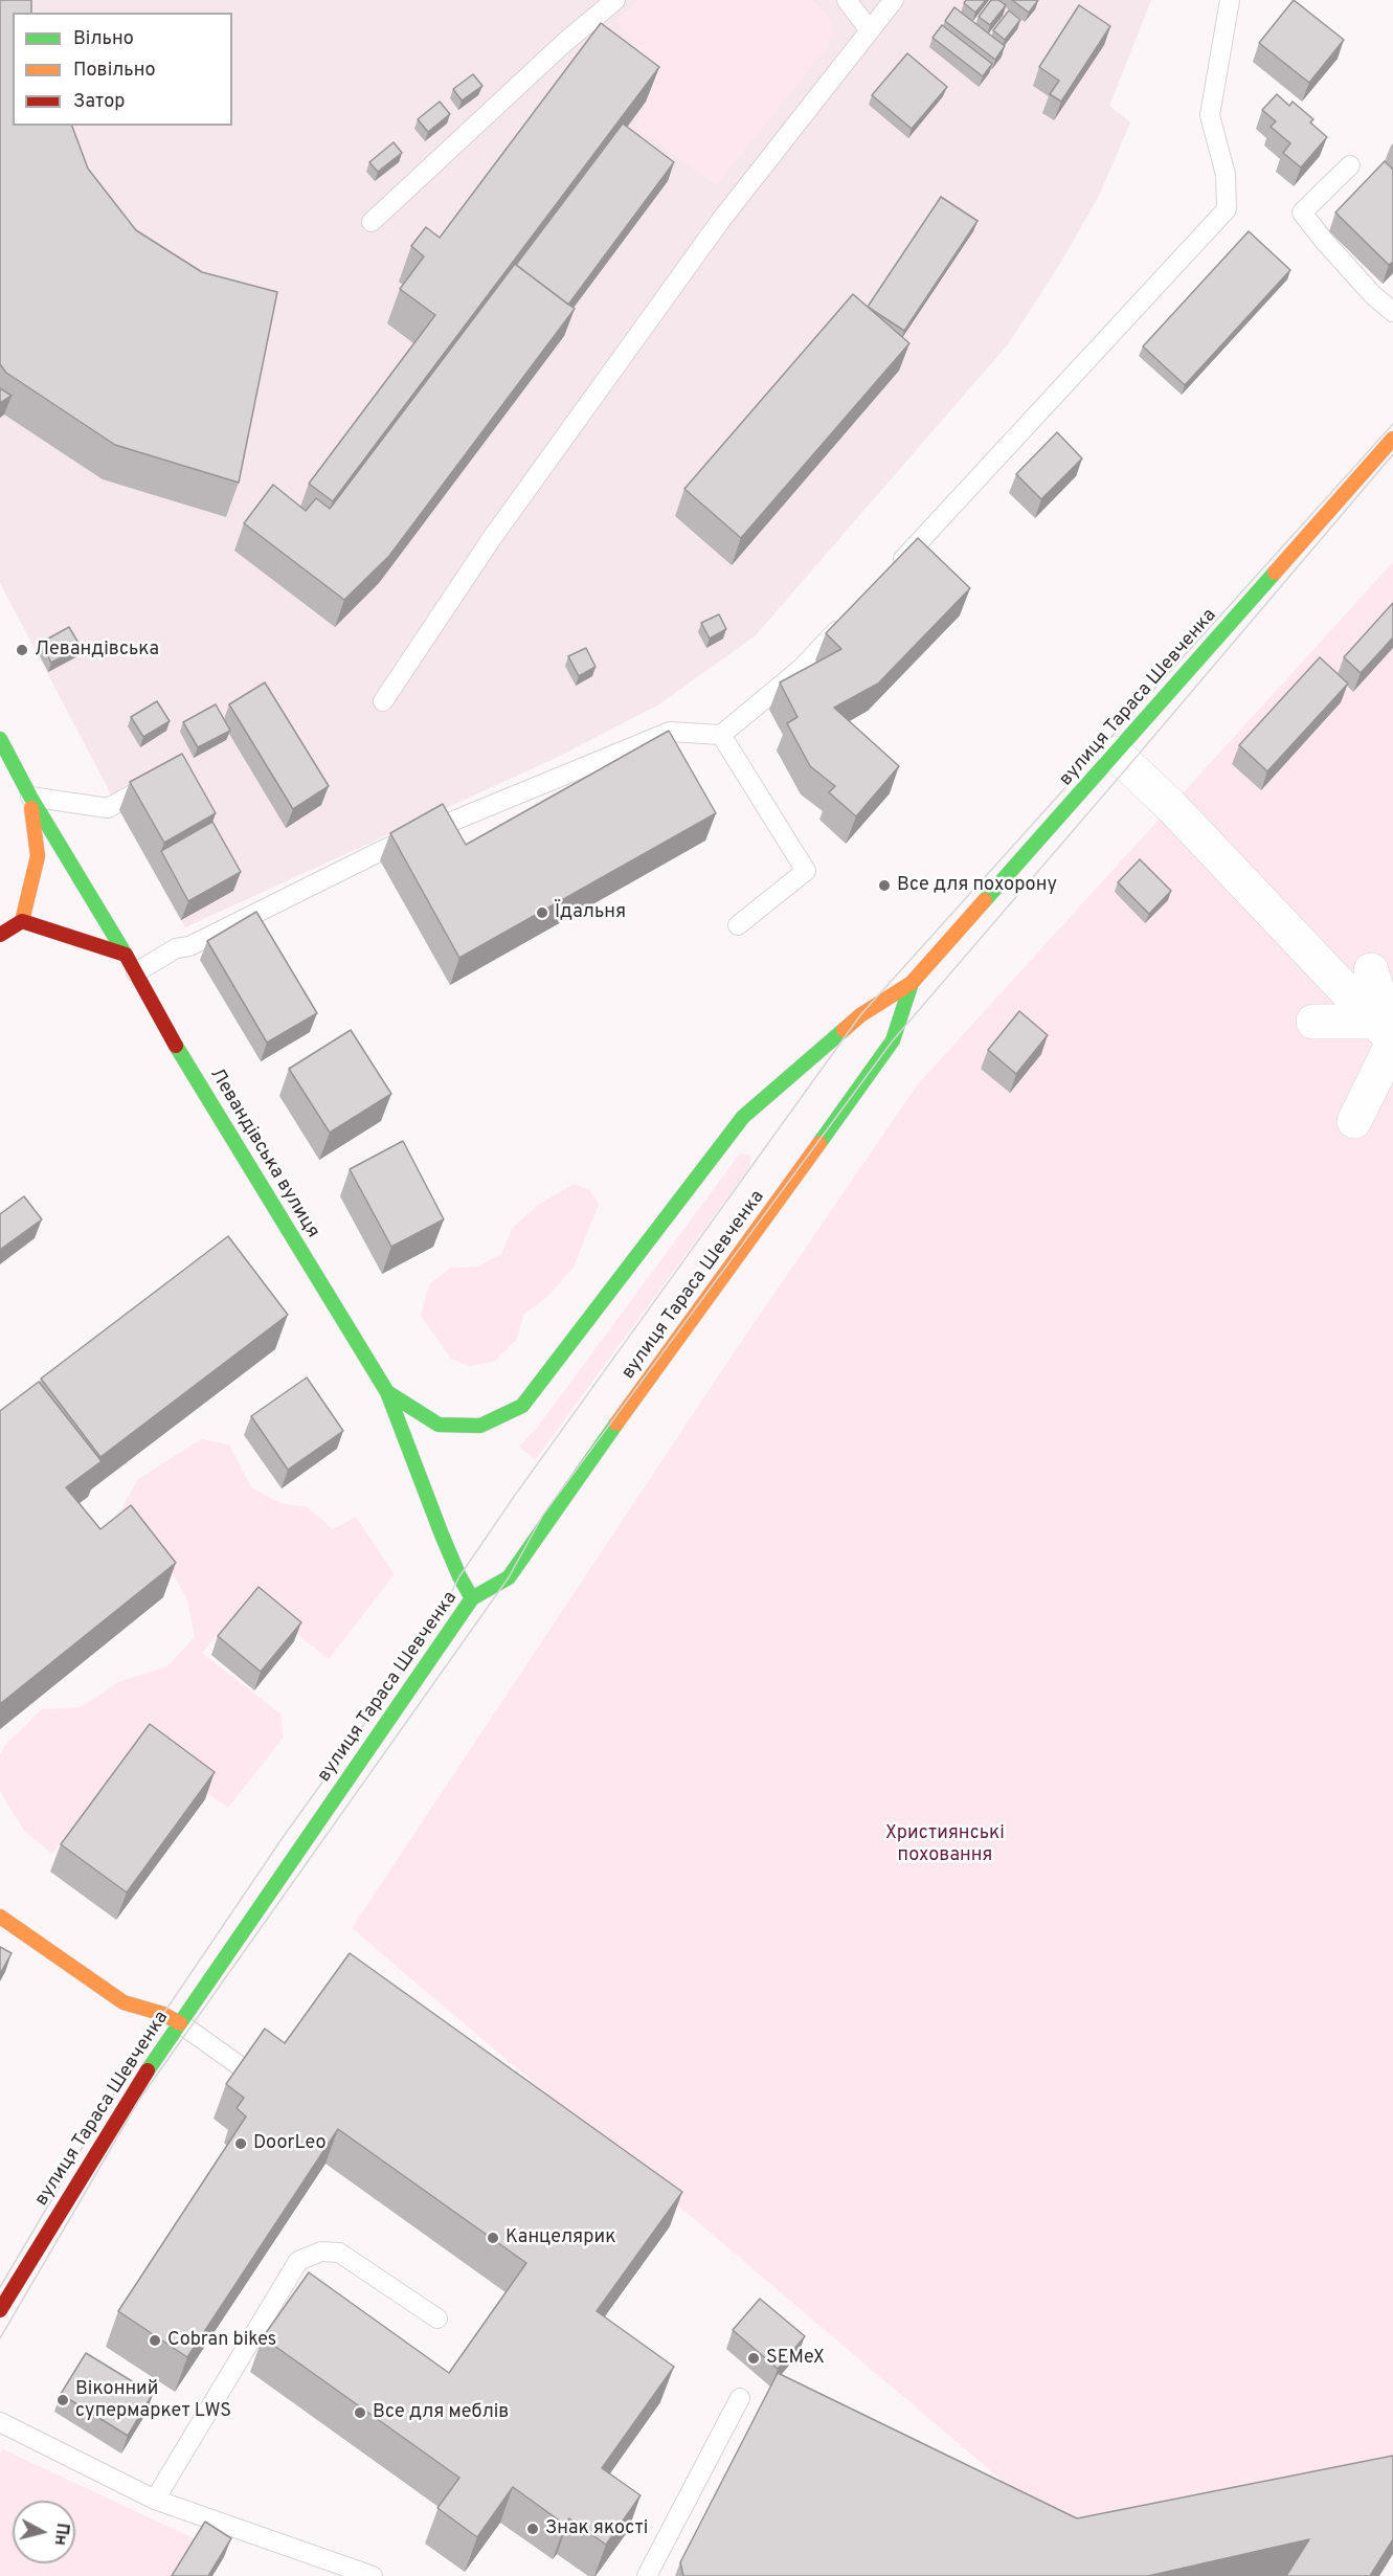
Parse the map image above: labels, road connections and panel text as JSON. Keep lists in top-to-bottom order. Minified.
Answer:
{"streets":{"main road":["вулиця Тараса Шевченка","Левандівська вулиця"]},"crossings":[["вулиця Тараса Шевченка","Левандівська вулиця"]],"parks":["Християнські поховання"],"places":["Левандівська","Все для похорону","Їдальня","DoorLeo","Канцелярик","Cobran bikes","SEMeX","Віконний супермаркет LWS","Все для меблів","Знак якості"],"legend":["Вільно","Повільно","Затор"],"north":"right"}
